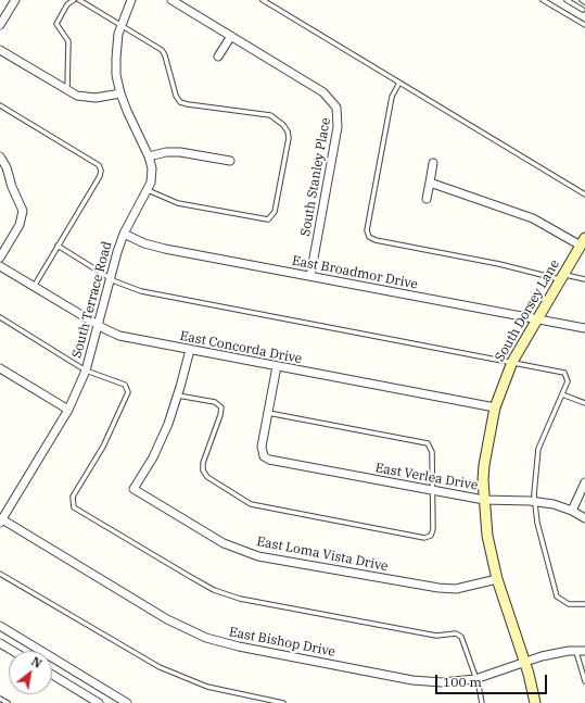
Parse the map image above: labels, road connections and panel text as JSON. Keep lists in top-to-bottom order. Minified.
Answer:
{"streets":{"street":["South Stanley Place","East Broadmor Drive","South Terrace Road","South Dorsey Lane","East Concorda Drive","East Verlea Drive","East Loma Vista Drive","East Bishop Drive"]},"crossings":[["South Stanley Place","East Broadmor Drive"],["East Broadmor Drive","South Terrace Road"],["East Broadmor Drive","South Dorsey Lane"],["South Terrace Road","East Concorda Drive"],["South Terrace Road","East Bishop Drive"],["South Dorsey Lane","East Concorda Drive"],["South Dorsey Lane","East Verlea Drive"],["South Dorsey Lane","East Loma Vista Drive"],["South Dorsey Lane","East Bishop Drive"]],"scale_bar":"100 m","north":"top right"}
